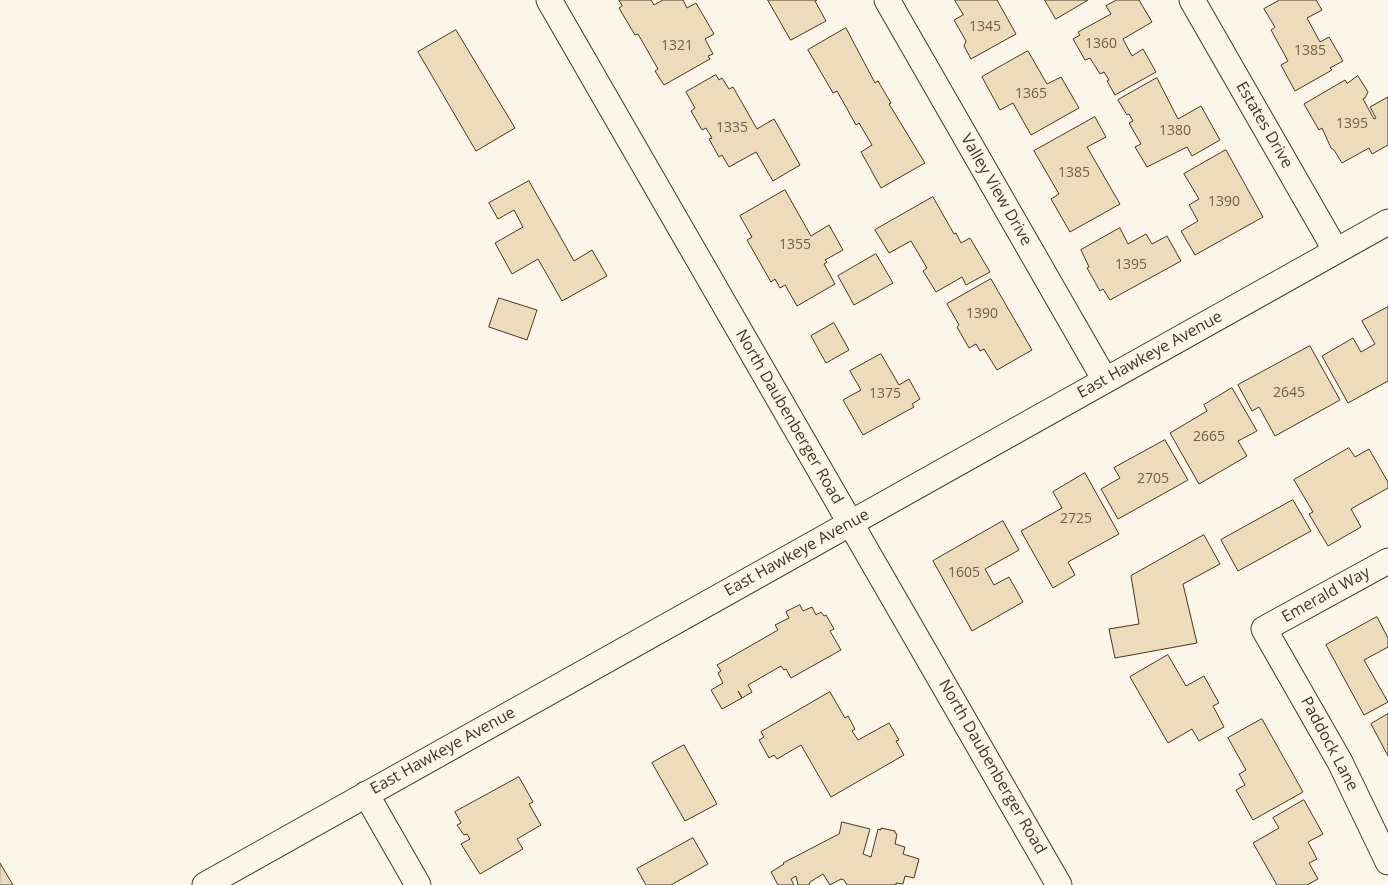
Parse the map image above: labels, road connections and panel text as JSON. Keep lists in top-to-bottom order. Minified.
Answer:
{"streets":{"street":["Estates Drive","Valley View Drive","East Hawkeye Avenue","North Daubenberger Road","Emerald Way","Paddock Lane"]},"crossings":[["Estates Drive","East Hawkeye Avenue"],["Valley View Drive","East Hawkeye Avenue"],["East Hawkeye Avenue","North Daubenberger Road"],["Emerald Way","Paddock Lane"]],"house_numbers":["1345","1360","1321","1385","1365","1395","1335","1380","1385","1390","1355","1395","1390","2645","1375","2665","2705","2725","1605"]}
